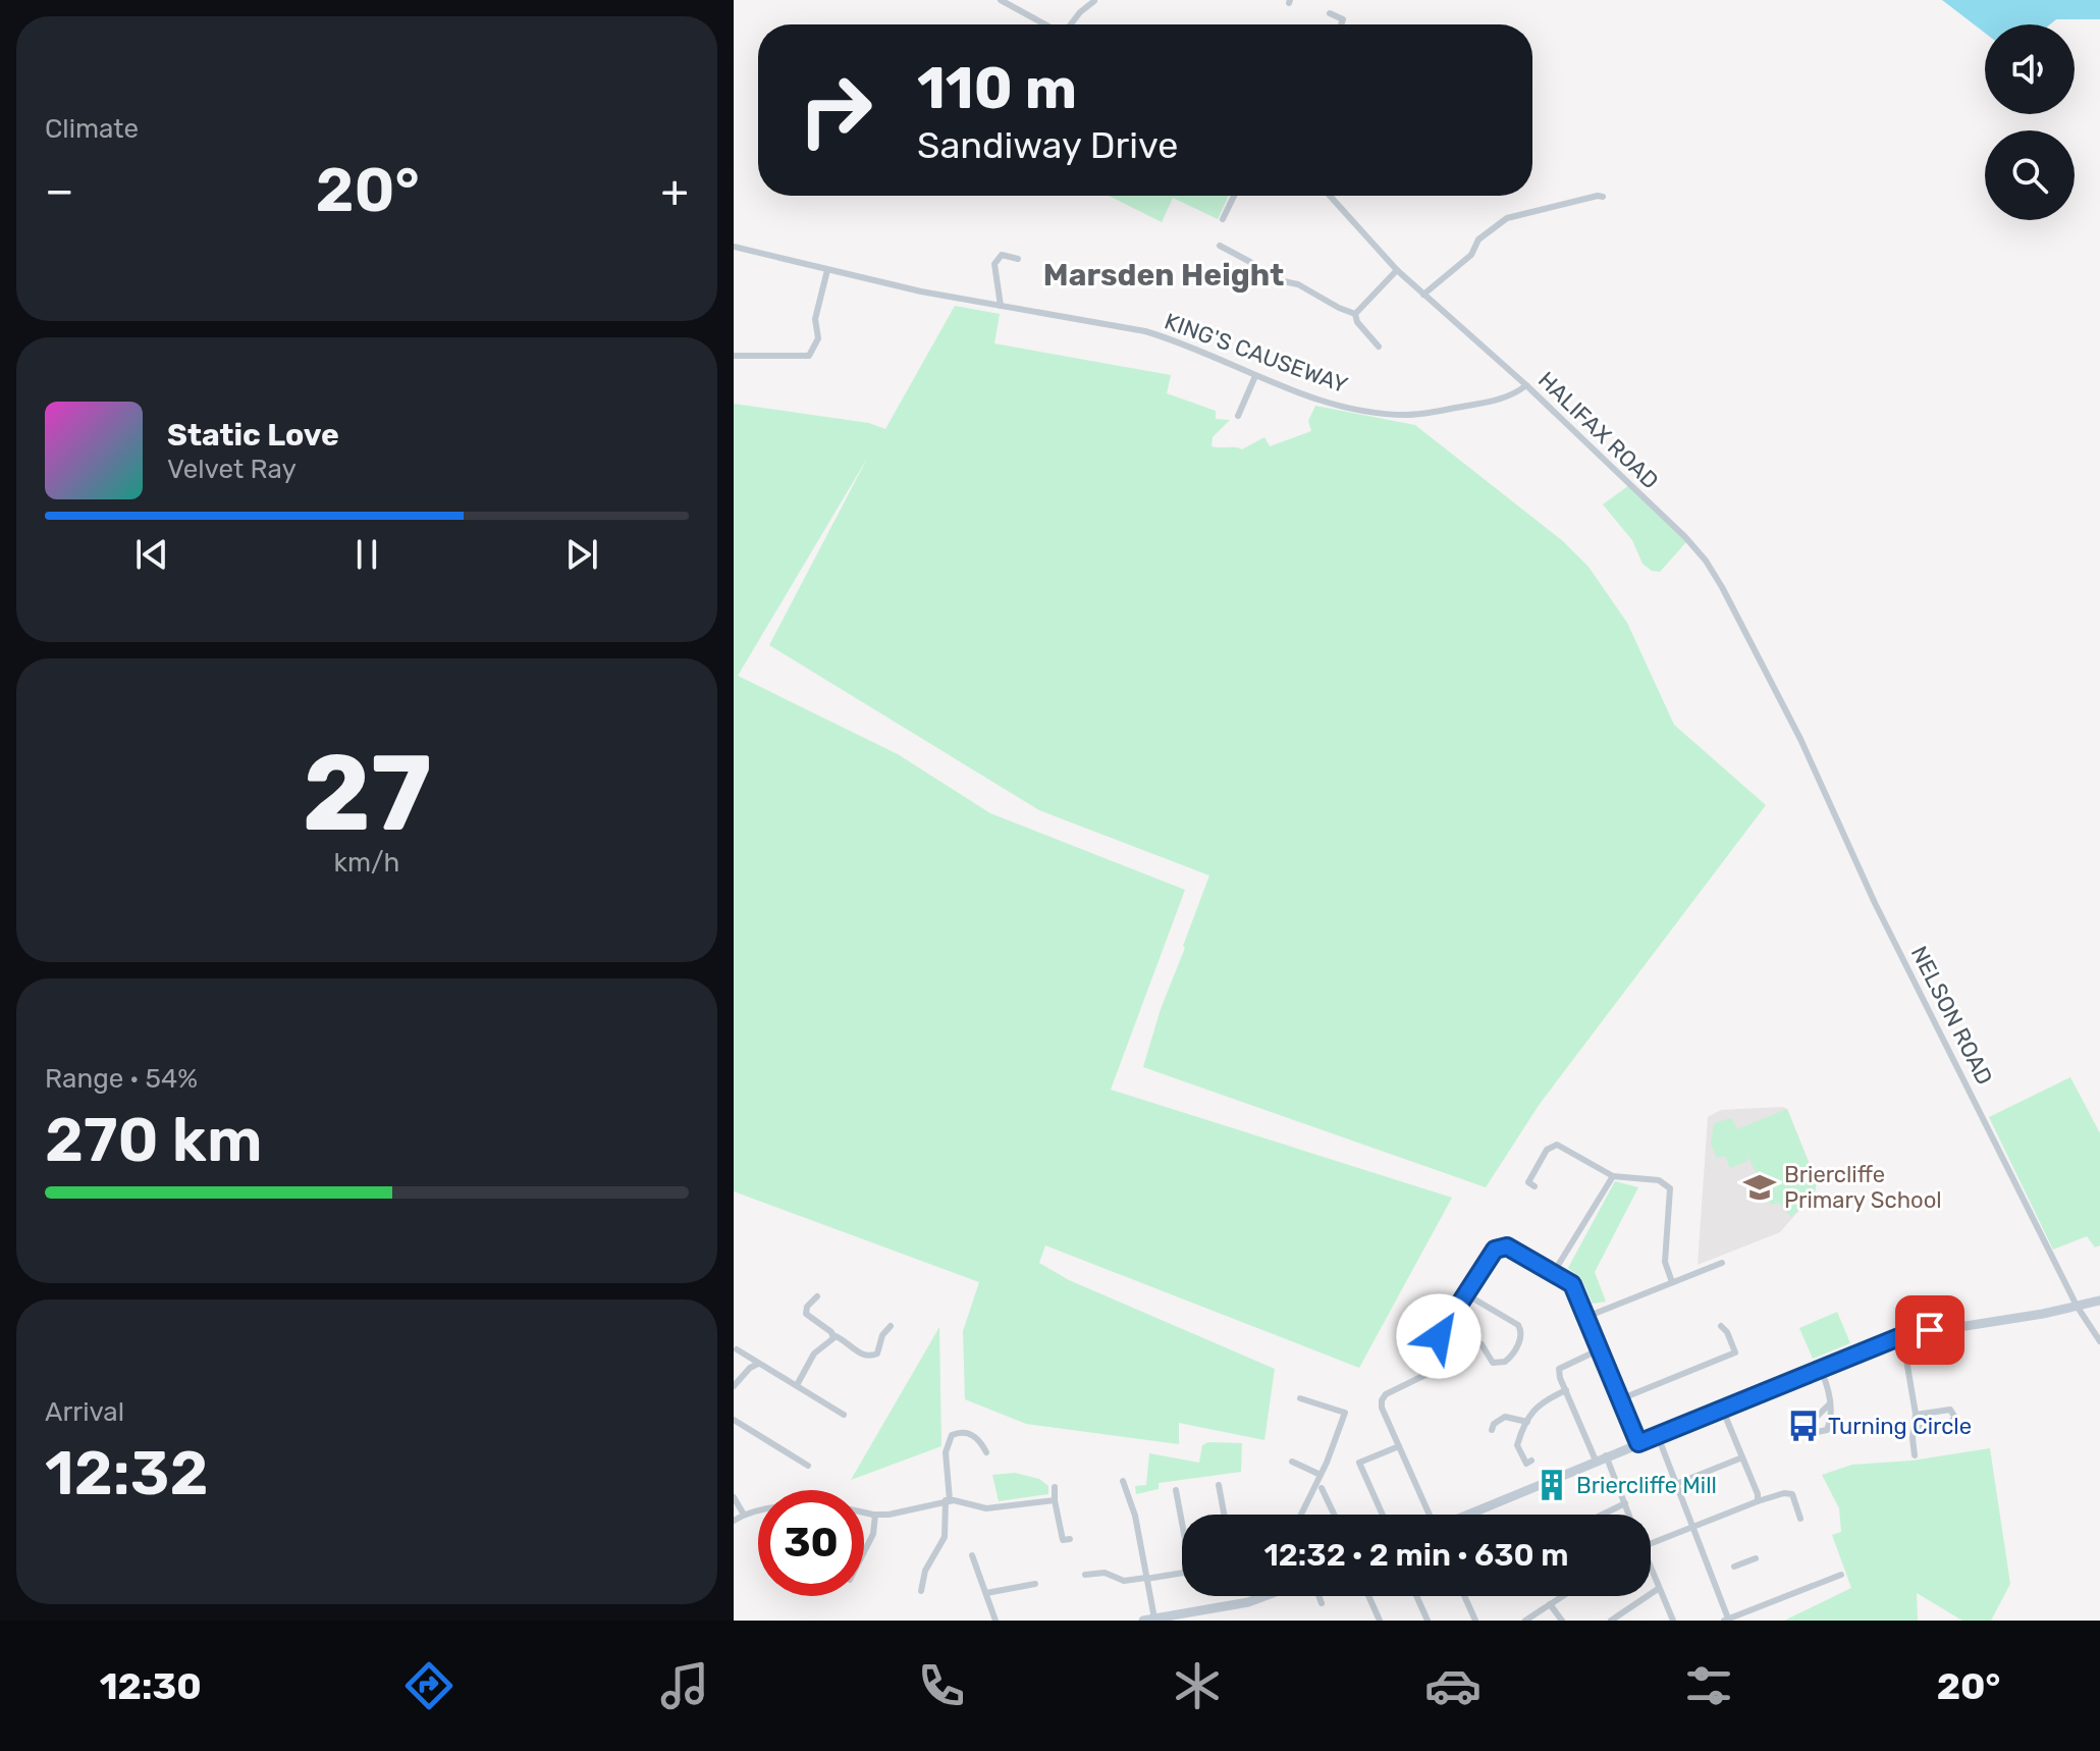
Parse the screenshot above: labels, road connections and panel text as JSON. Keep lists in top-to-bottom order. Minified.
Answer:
{"streets":{"street":["KING'S CAUSEWAY","HALIFAX ROAD","NELSON ROAD"]},"crossings":[["KING'S CAUSEWAY","HALIFAX ROAD"],["HALIFAX ROAD","NELSON ROAD"]],"districts":["Marsden Height"],"places":{"school or university":["Briercliffe Primary School"],"bus stop":["Turning Circle"],"building":["Briercliffe Mill"]},"page":{"tile":["Climate",["27","km/h"],["Range · 54%","270 km"],["Arrival","12:32"]],"turn":["110 m","Sandiway Drive"],"heat":["−","20°","+"],"song":["Static Love","Velvet Ray"],"limit":"30","trip":"12:32 · 2 min · 630 m","tabs":["12:30","20°"]}}
